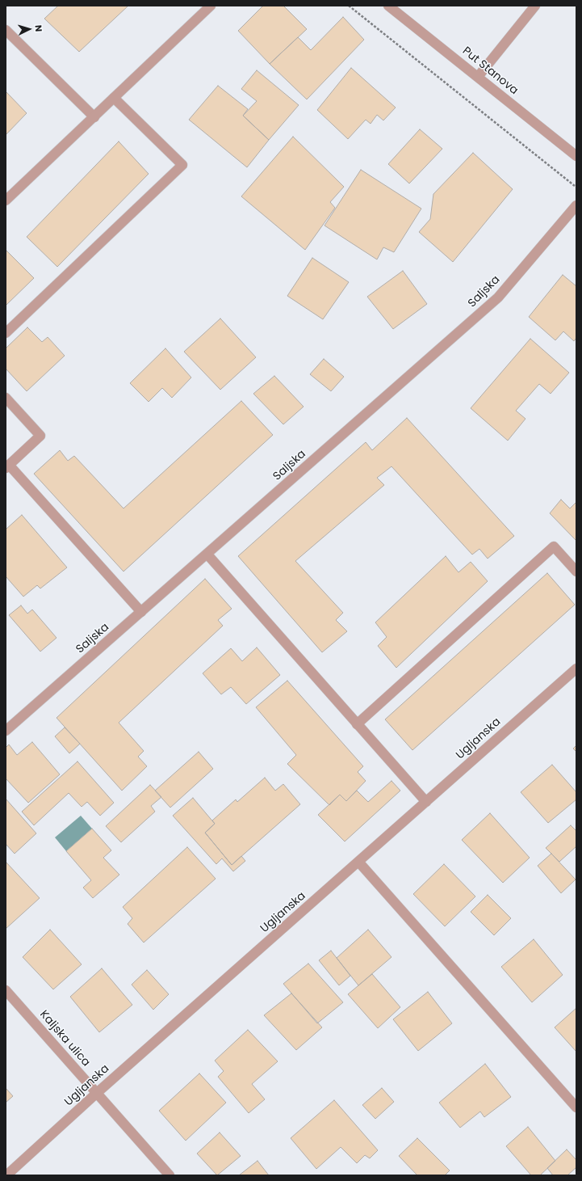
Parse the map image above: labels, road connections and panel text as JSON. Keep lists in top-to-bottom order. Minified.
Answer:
{"streets":{"street":["Put Stanova","Saljska","Ugljanska","Kaljska ulica"]},"crossings":[["Ugljanska","Kaljska ulica"]],"north":"right"}
